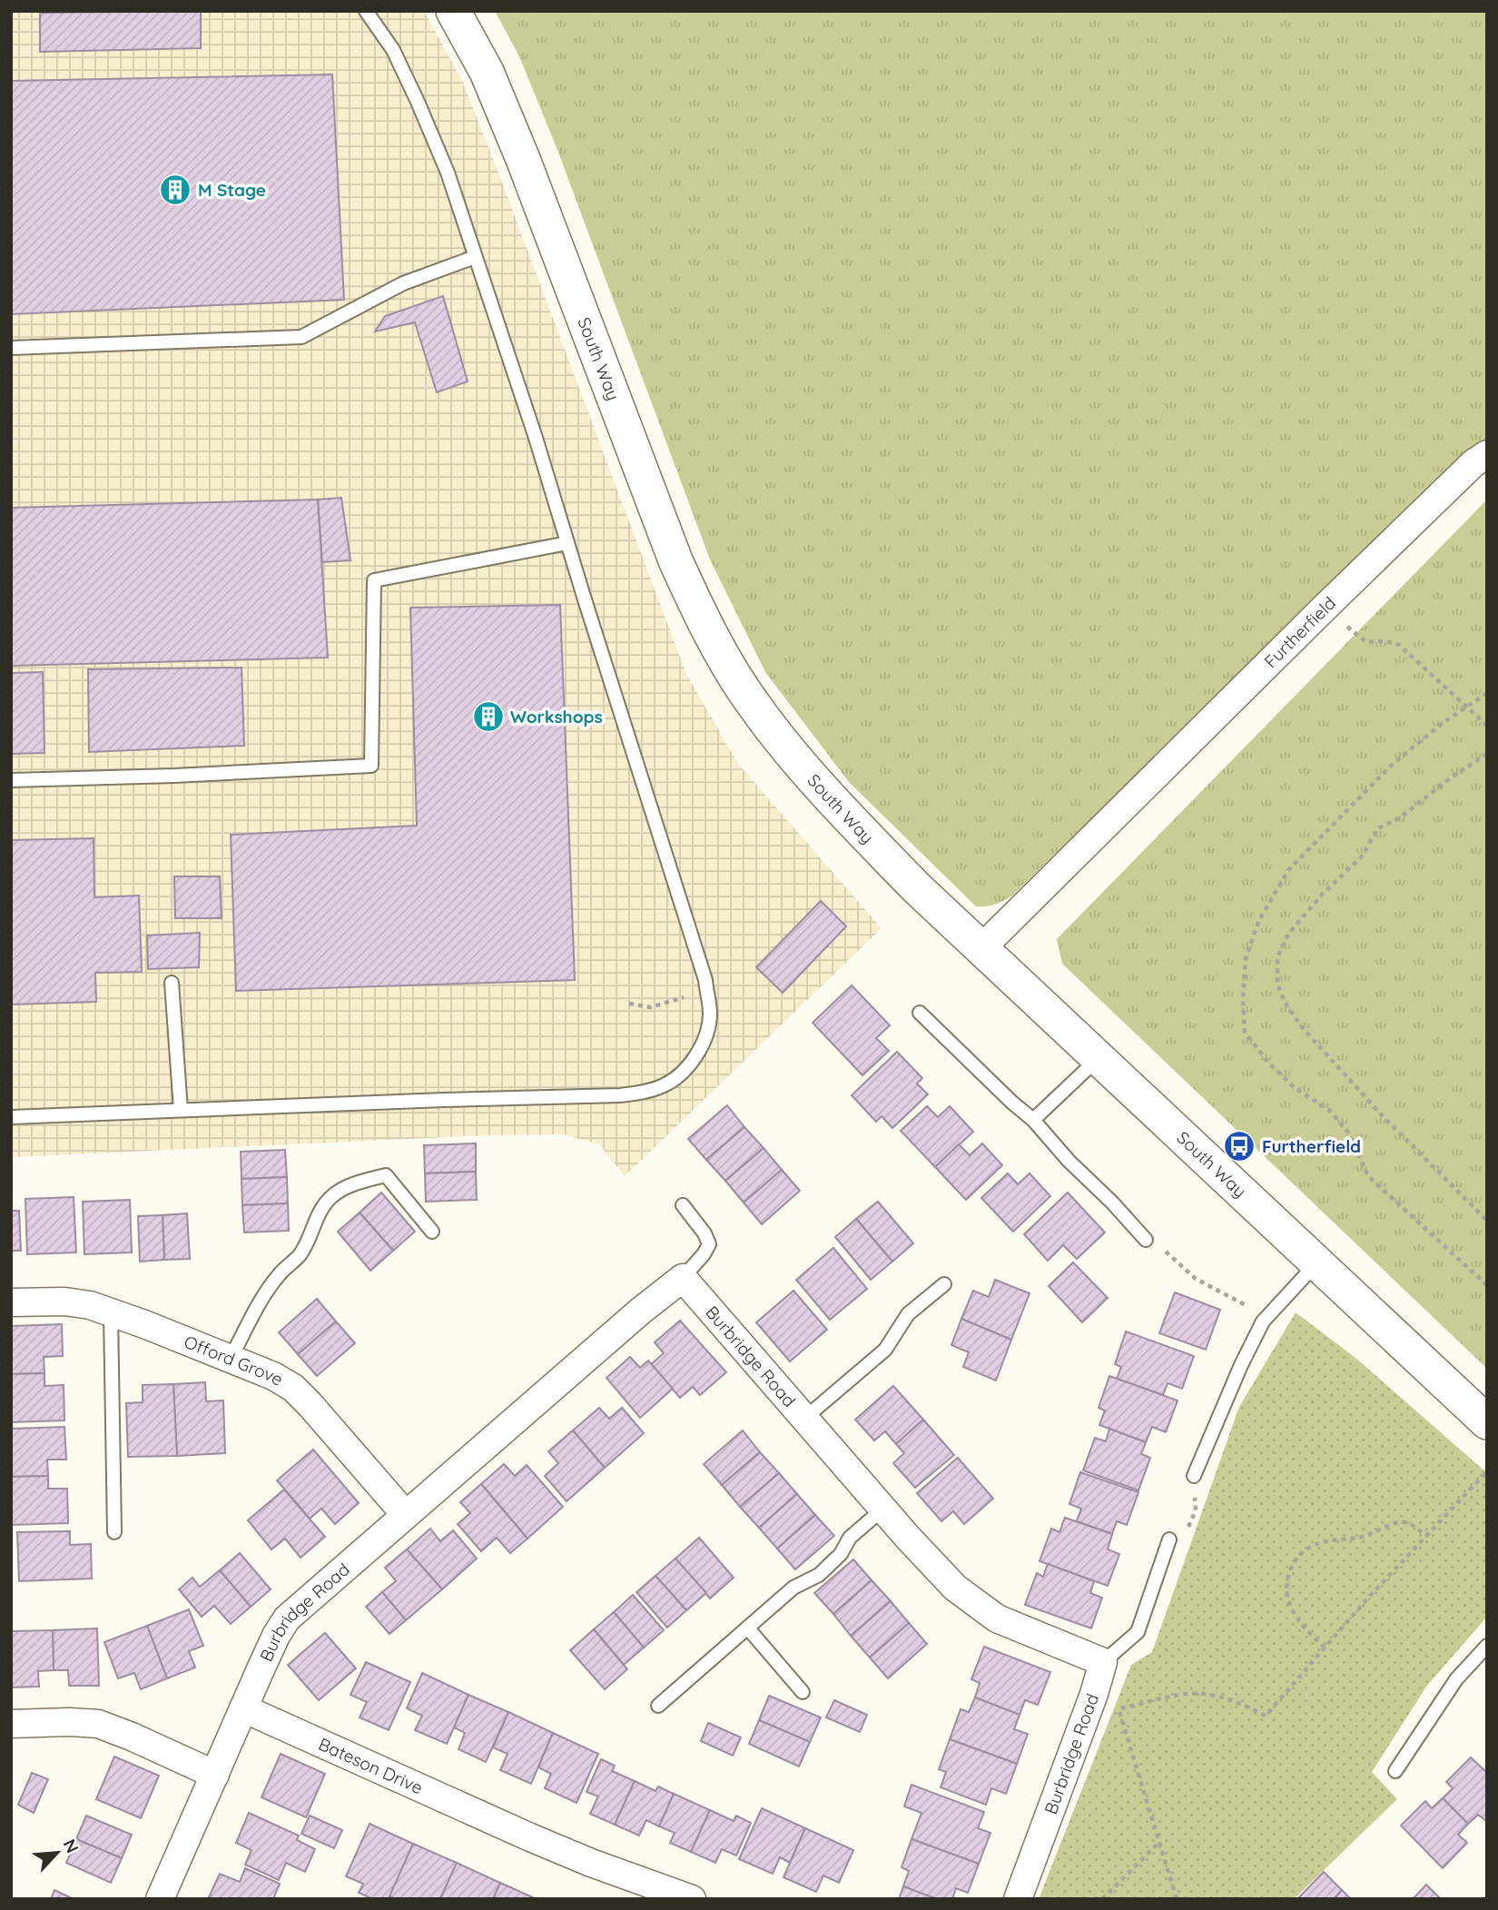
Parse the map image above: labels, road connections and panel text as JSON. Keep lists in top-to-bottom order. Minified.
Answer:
{"streets":{"street":["South Way","Furtherfield","Burbridge Road","Offord Grove","Bateson Drive"]},"crossings":[["South Way","Furtherfield"],["Burbridge Road","Offord Grove"],["Burbridge Road","Bateson Drive"]],"places":{"building":["M Stage","Workshops"],"bus stop":["Furtherfield"]},"north":"top right"}
